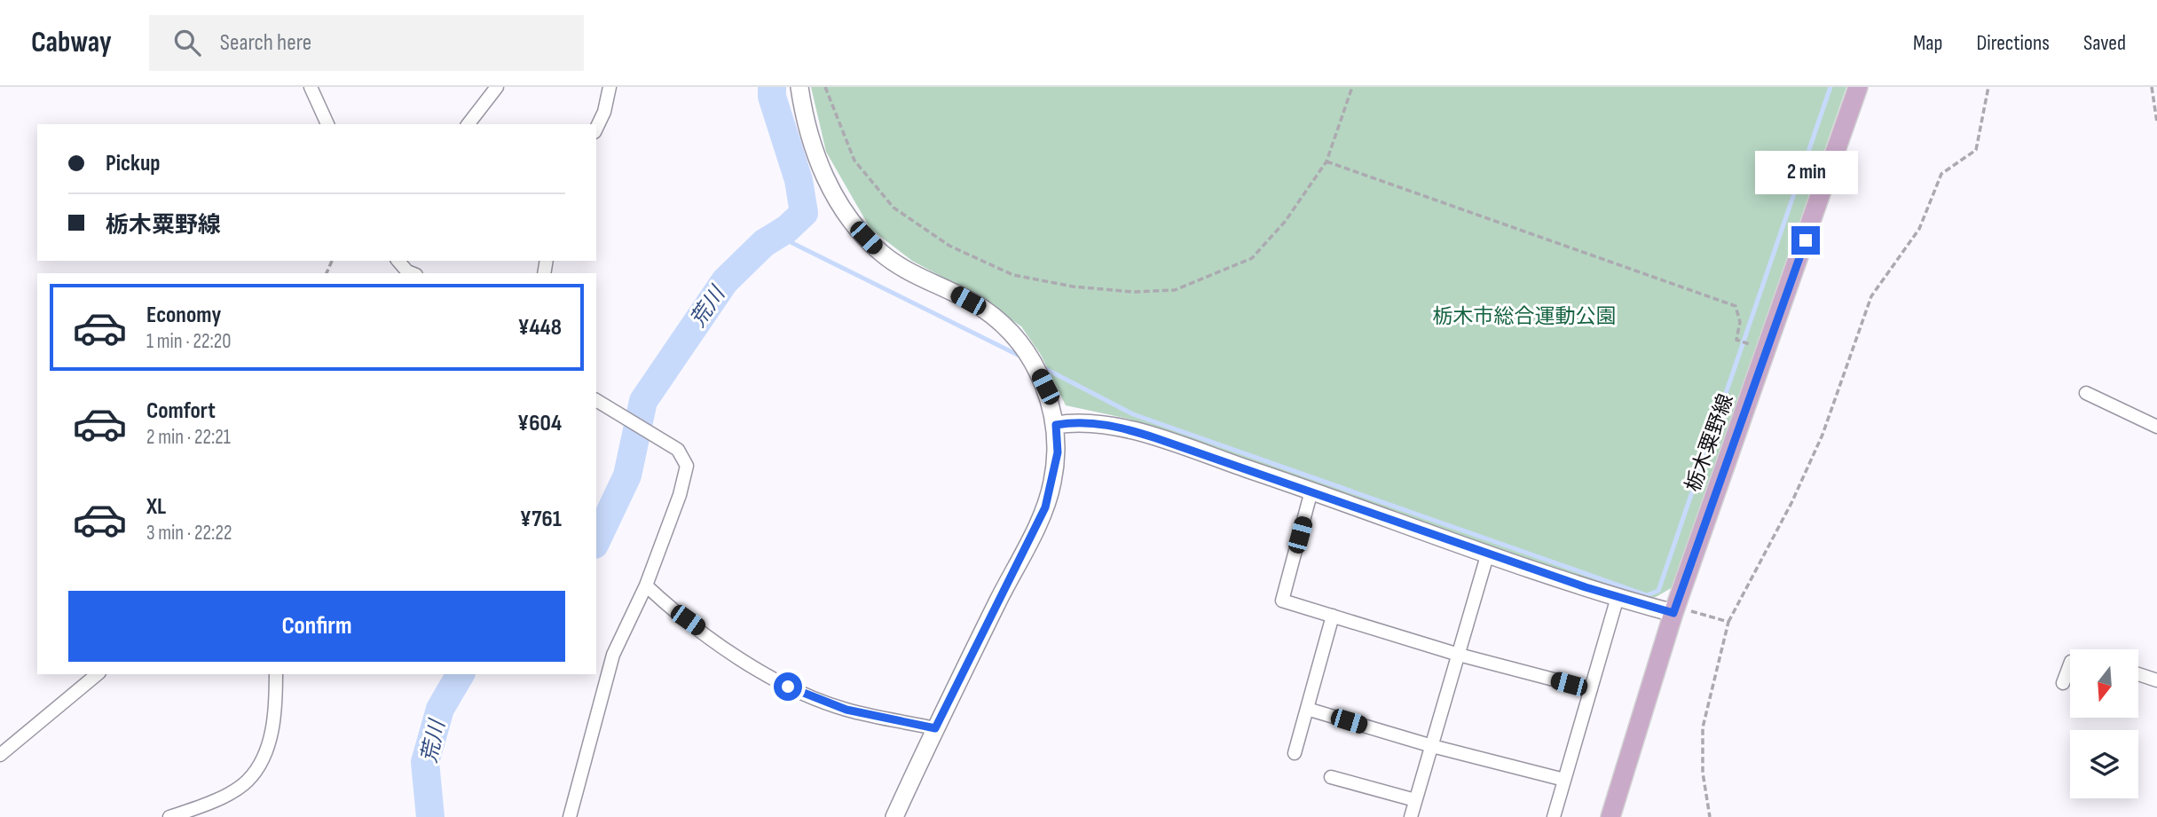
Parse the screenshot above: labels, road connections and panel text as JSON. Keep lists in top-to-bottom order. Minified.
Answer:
{"streets":{"main road":["栃木粟野線"]},"water":["荒川"],"parks":["栃木市総合運動公園"],"north":"bottom","page":{"header":"Cabway","search":"Search here","nav":["Map","Directions","Saved"],"banner":["Pickup","栃木粟野線"],"bubble":"2 min","list":[{"name":"Economy","note":"1 min · 22:20","value":"¥448"},{"name":"Comfort","note":"2 min · 22:21","value":"¥604"},{"name":"XL","note":"3 min · 22:22","value":"¥761"}],"buttons":"Confirm"}}
